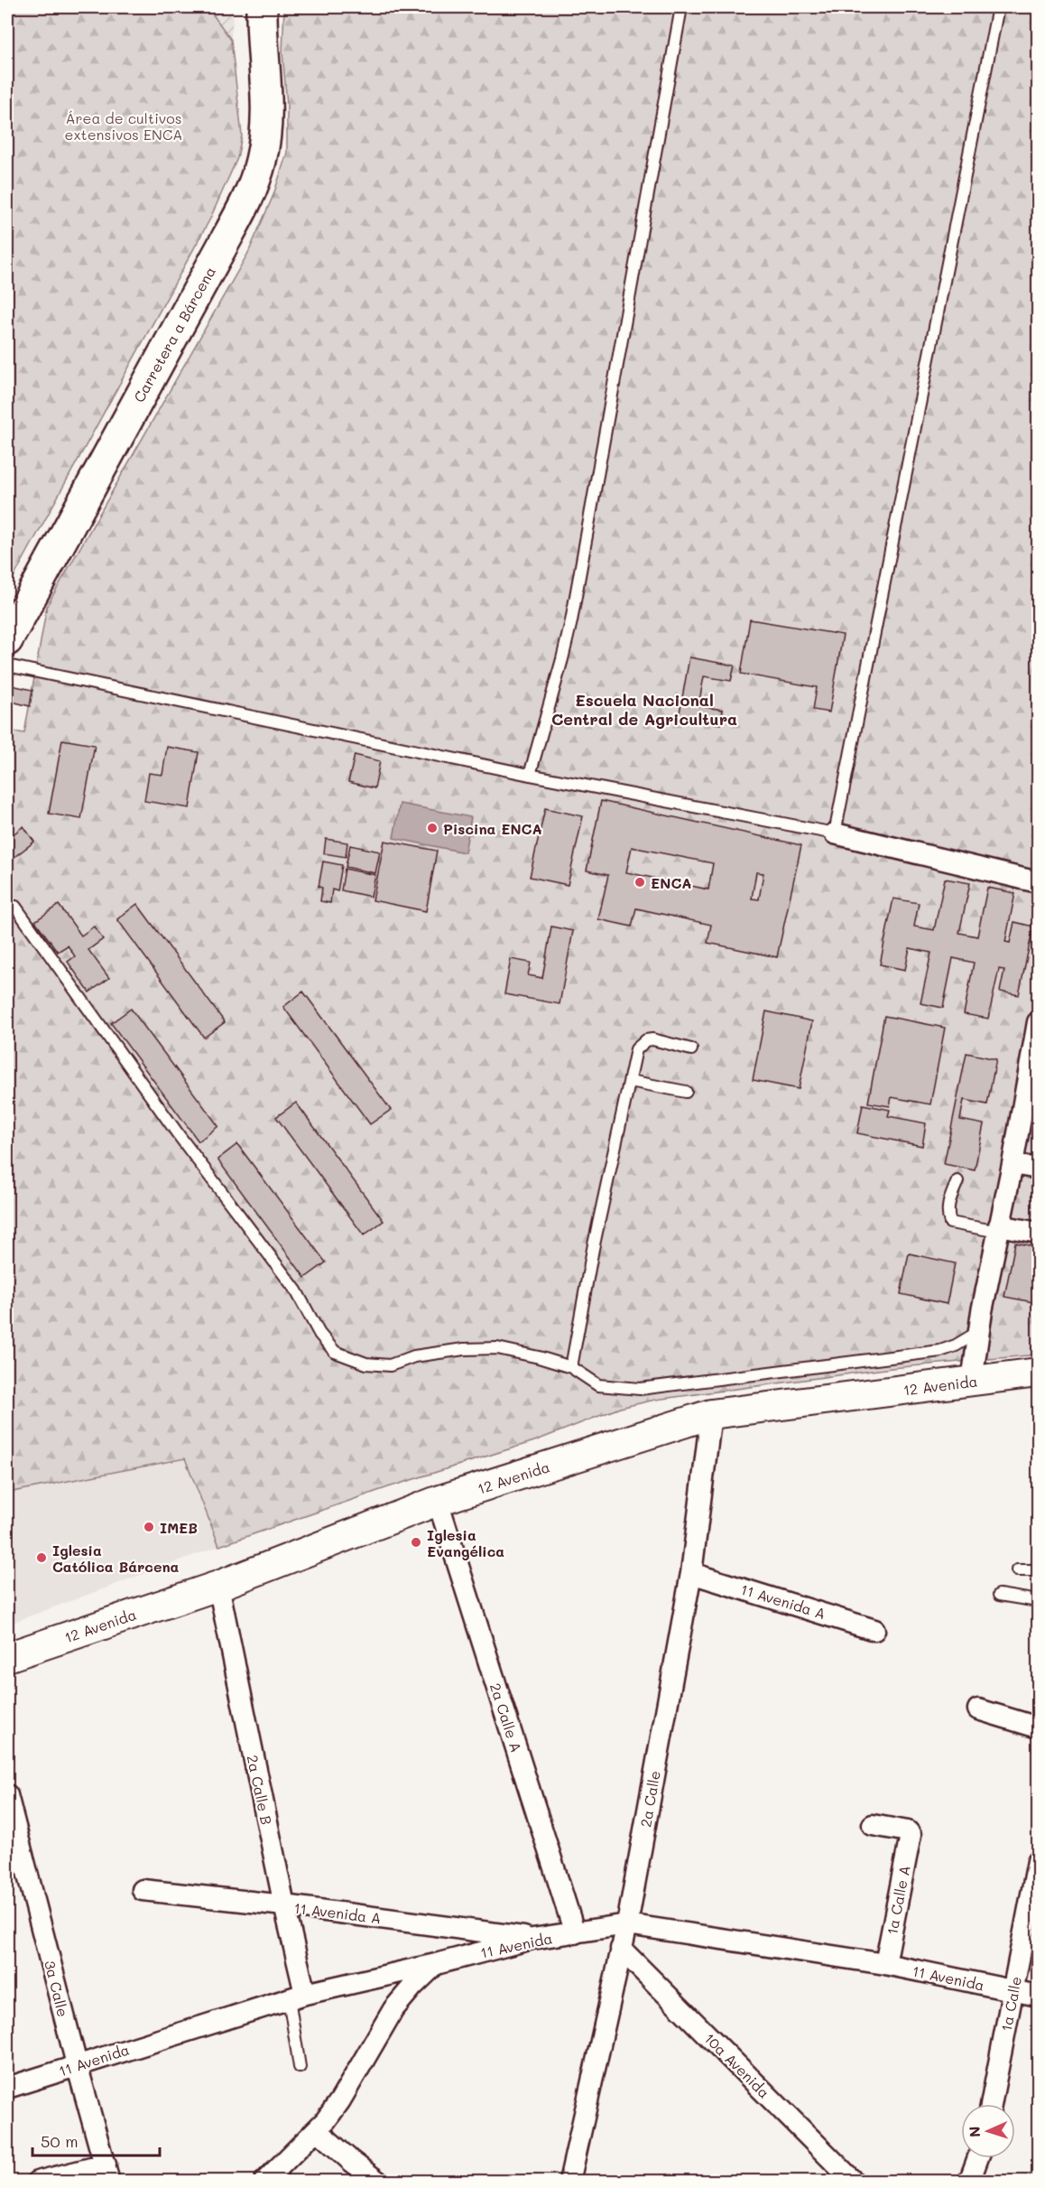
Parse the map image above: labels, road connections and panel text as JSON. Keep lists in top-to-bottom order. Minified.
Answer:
{"streets":{"main road":["Carretera a Bárcena","12 Avenida"],"street":["11 Avenida A","2a Calle A","2a Calle B","2a Calle","1a Calle A","11 Avenida","3a Calle","1a Calle","10a Avenida"]},"crossings":[["12 Avenida","2a Calle A"],["12 Avenida","2a Calle B"],["12 Avenida","2a Calle"],["11 Avenida A","2a Calle B"],["11 Avenida A","2a Calle"],["11 Avenida A","11 Avenida"],["2a Calle A","11 Avenida"],["2a Calle B","11 Avenida"],["2a Calle","11 Avenida"],["2a Calle","10a Avenida"],["1a Calle A","11 Avenida"],["11 Avenida","3a Calle"],["11 Avenida","1a Calle"]],"districts":["Escuela Nacional Central de Agricultura"],"parks":["Área de cultivos extensivos ENCA"],"places":["Piscina ENCA","ENCA","IMEB","Iglesia Evangélica","Iglesia Católica Bárcena"],"scale_bar":"50 m","north":"left"}
